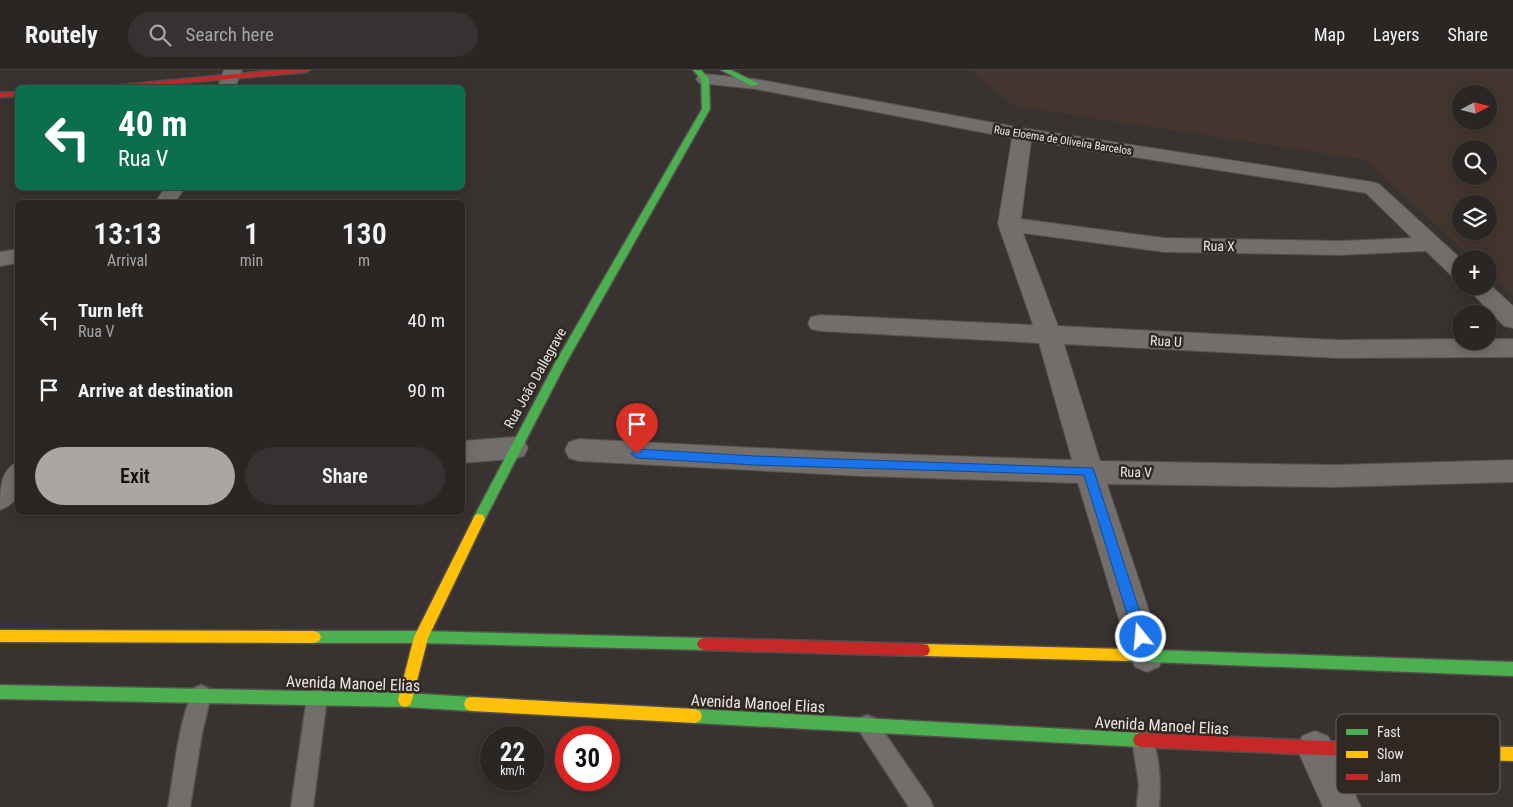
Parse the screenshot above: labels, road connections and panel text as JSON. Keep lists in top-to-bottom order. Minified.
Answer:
{"streets":{"main road":["Rua João Dallegrave","Avenida Manoel Elias"],"street":["Rua Eloema de Oliveira Barcelos","Rua X","Rua U","Rua V"]},"crossings":[["Rua Eloema de Oliveira Barcelos","Rua X"],["Rua Eloema de Oliveira Barcelos","Rua João Dallegrave"],["Rua João Dallegrave","Avenida Manoel Elias"]],"legend":["Fast","Slow","Jam"],"north":"right","page":{"header":"Routely","search":"Search here","nav":["Map","Layers","Share"],"map_buttons":["+","−"],"turn":["40 m","Rua V"],"eta":["13:13","Arrival","1","min","130","m"],"list":[{"name":"Turn left","note":"Rua V","value":"40 m"},{"name":"Arrive at destination","value":"90 m"}],"buttons":["Exit","Share"],"speed":"22 km/h","limit":"30"}}
